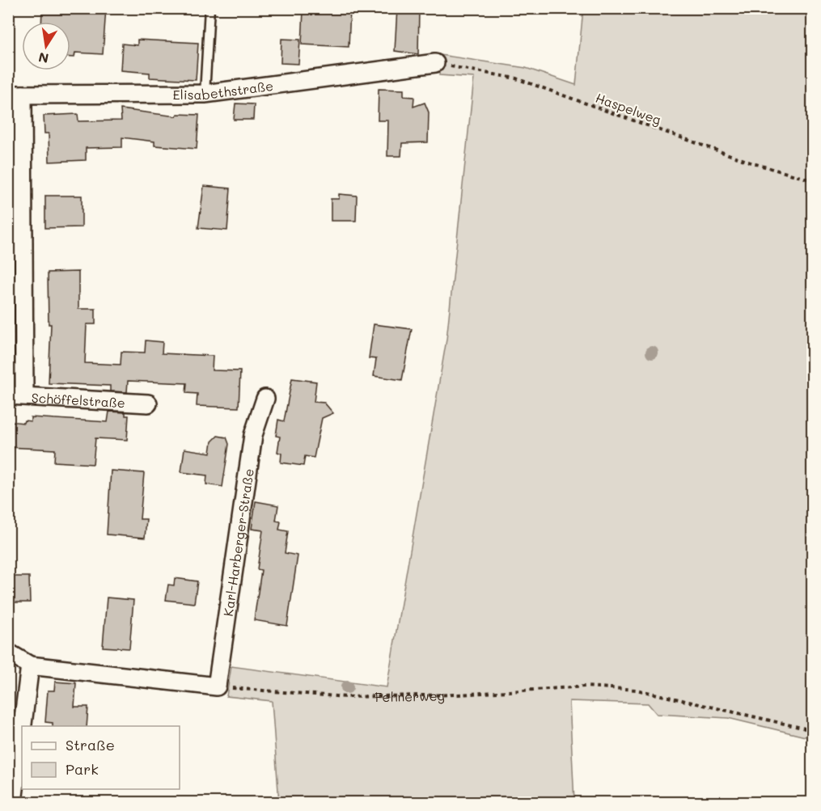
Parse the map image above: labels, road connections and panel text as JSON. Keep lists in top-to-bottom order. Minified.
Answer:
{"streets":{"street":["Elisabethstraße","Schöffelstraße","Karl-Harberger-Straße"],"path":["Haspelweg","Fehnerweg"]},"crossings":[["Elisabethstraße","Haspelweg"],["Karl-Harberger-Straße","Fehnerweg"]],"legend":["Straße","Park"],"north":"bottom"}
